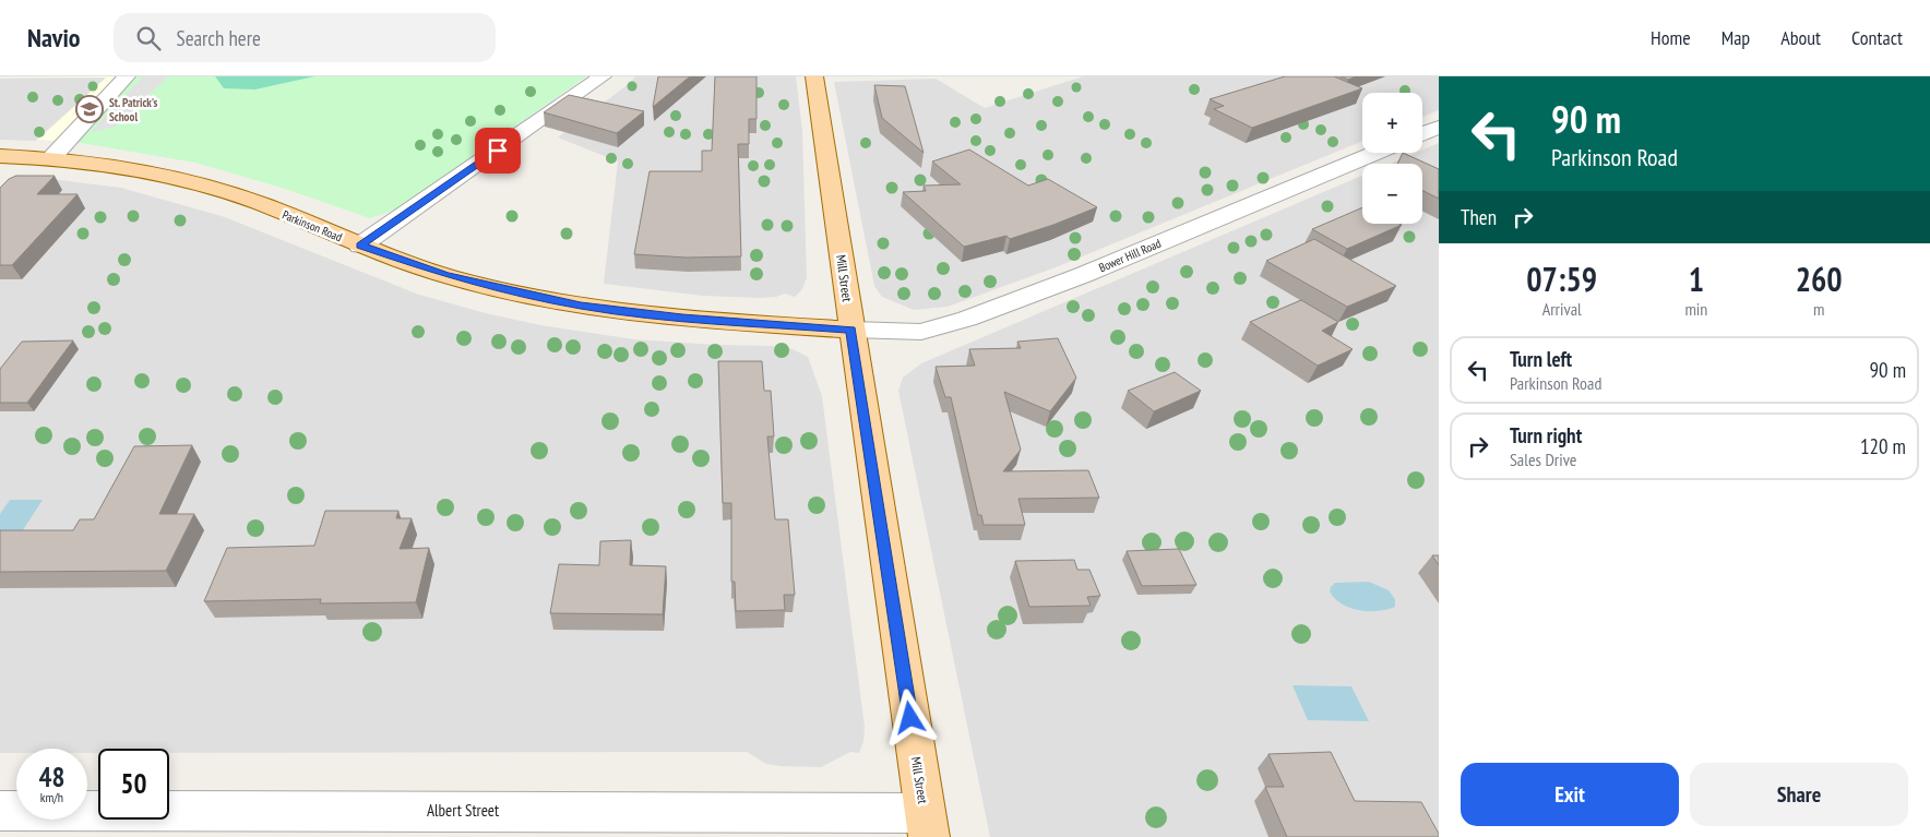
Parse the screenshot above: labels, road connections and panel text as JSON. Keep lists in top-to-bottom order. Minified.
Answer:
{"streets":{"main road":["Parkinson Road","Mill Street"],"street":["Bower Hill Road","Albert Street"]},"crossings":[["Parkinson Road","Bower Hill Road"],["Parkinson Road","Mill Street"],["Bower Hill Road","Mill Street"],["Mill Street","Albert Street"]],"places":{"school or university":["St. Patrick's School"]},"page":{"header":"Navio","search":"Search here","nav":["Home","Map","About","Contact"],"turn":["90 m","Parkinson Road"],"map_buttons":["+","−"],"then":"Then","eta":["07:59","Arrival","1","min","260","m"],"list":[{"name":"Turn left","note":"Parkinson Road","value":"90 m"},{"name":"Turn right","note":"Sales Drive","value":"120 m"}],"speed":"48 km/h","limit":"50","buttons":["Exit","Share"]}}
